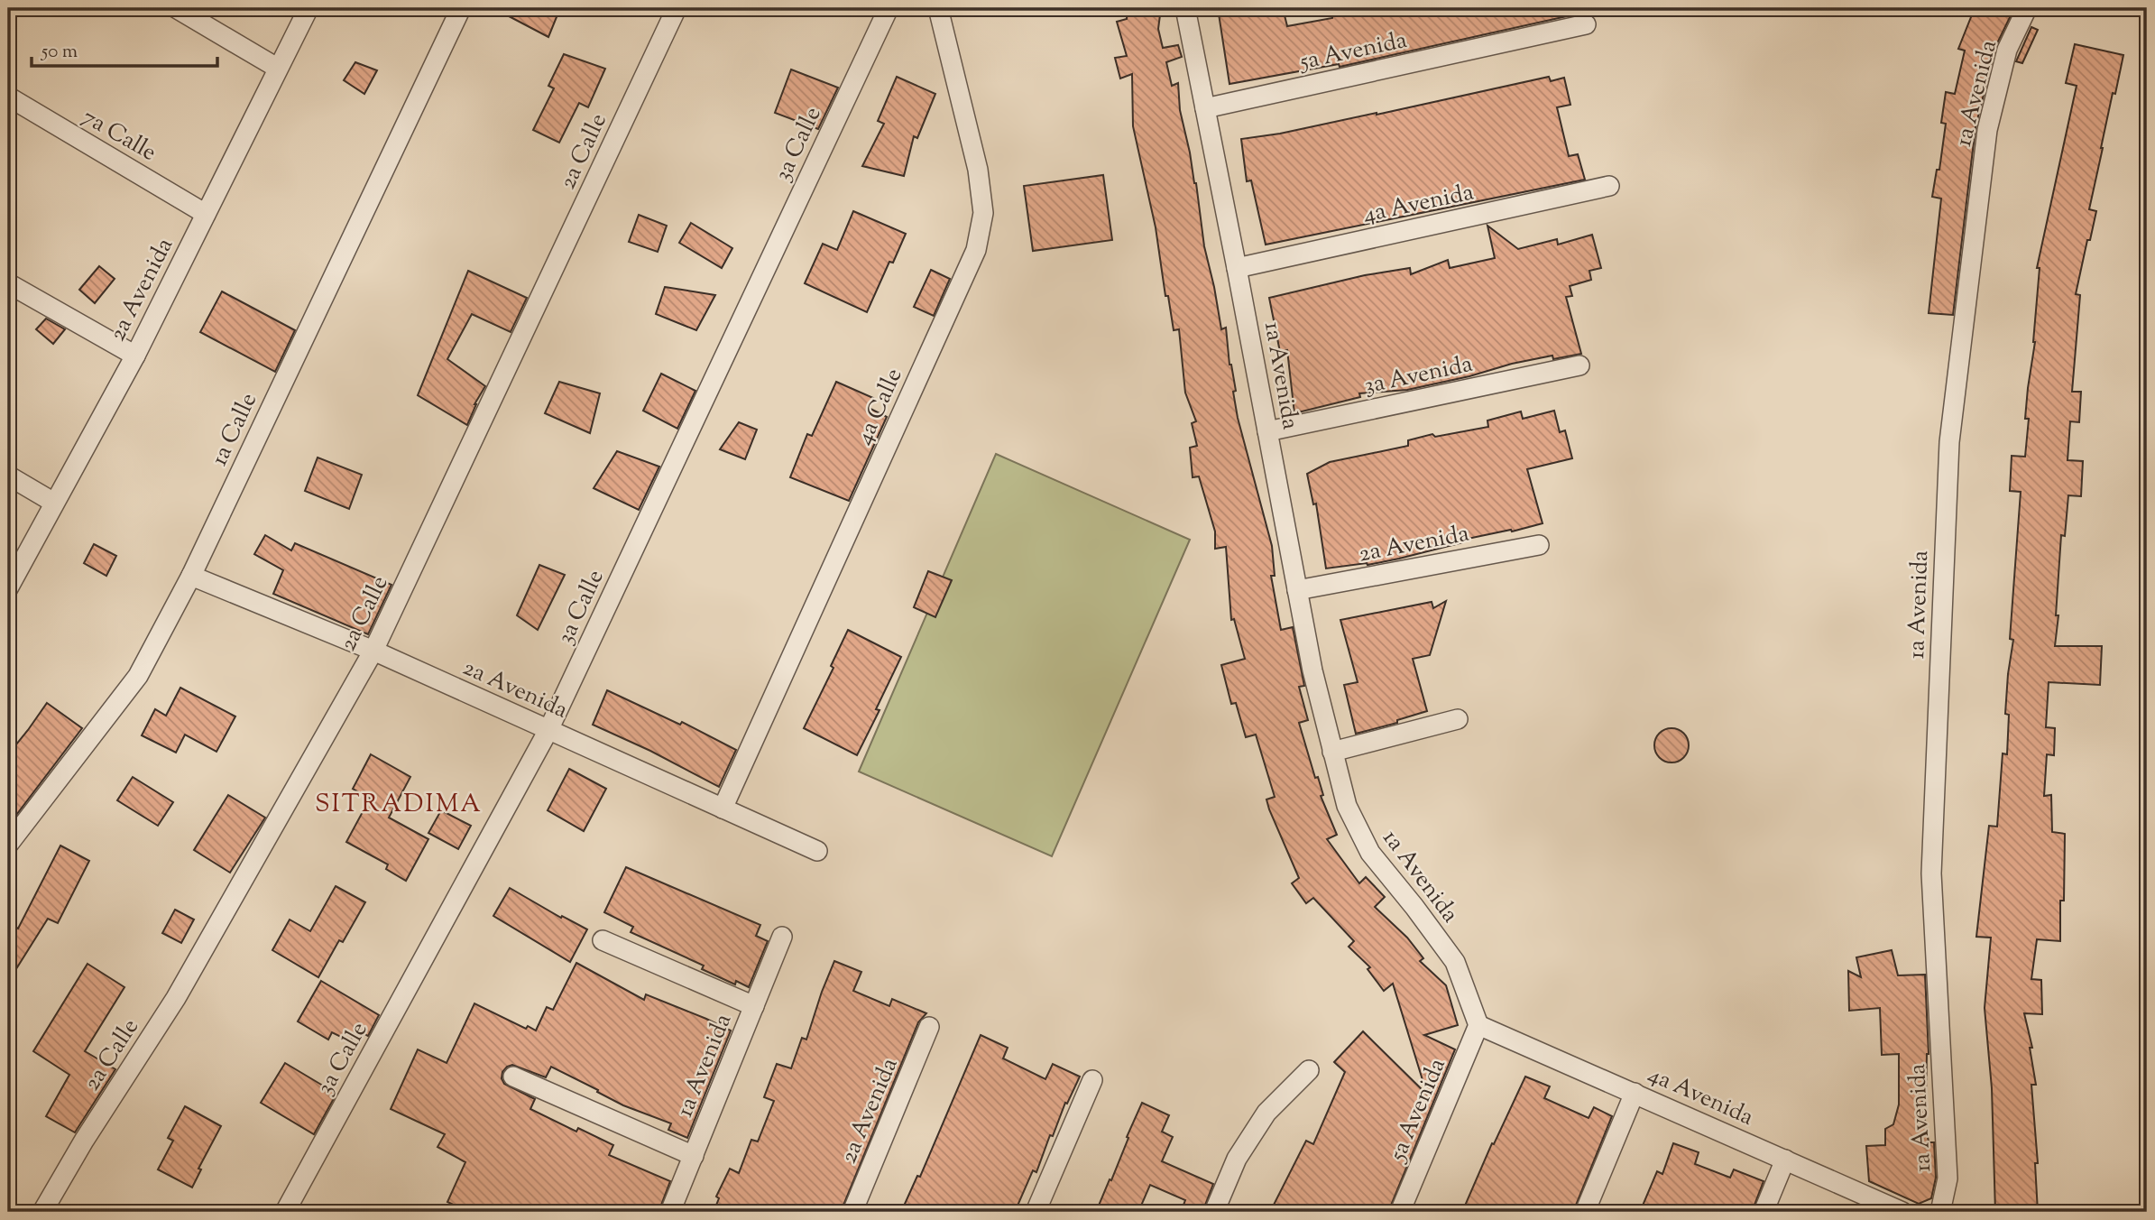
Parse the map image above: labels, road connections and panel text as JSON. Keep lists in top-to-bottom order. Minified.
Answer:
{"streets":{"street":["5a Avenida","1a Avenida","7a Calle","3a Calle","2a Calle","4a Avenida","2a Avenida","3a Avenida","4a Calle","1a Calle"]},"crossings":[["5a Avenida","1a Avenida"],["5a Avenida","4a Avenida"],["1a Avenida","4a Avenida"],["1a Avenida","2a Avenida"],["1a Avenida","3a Avenida"],["7a Calle","2a Avenida"],["3a Calle","2a Avenida"],["2a Calle","2a Avenida"],["2a Avenida","4a Calle"],["2a Avenida","1a Calle"]],"districts":["SITRADIMA"],"scale_bar":"50 m"}
